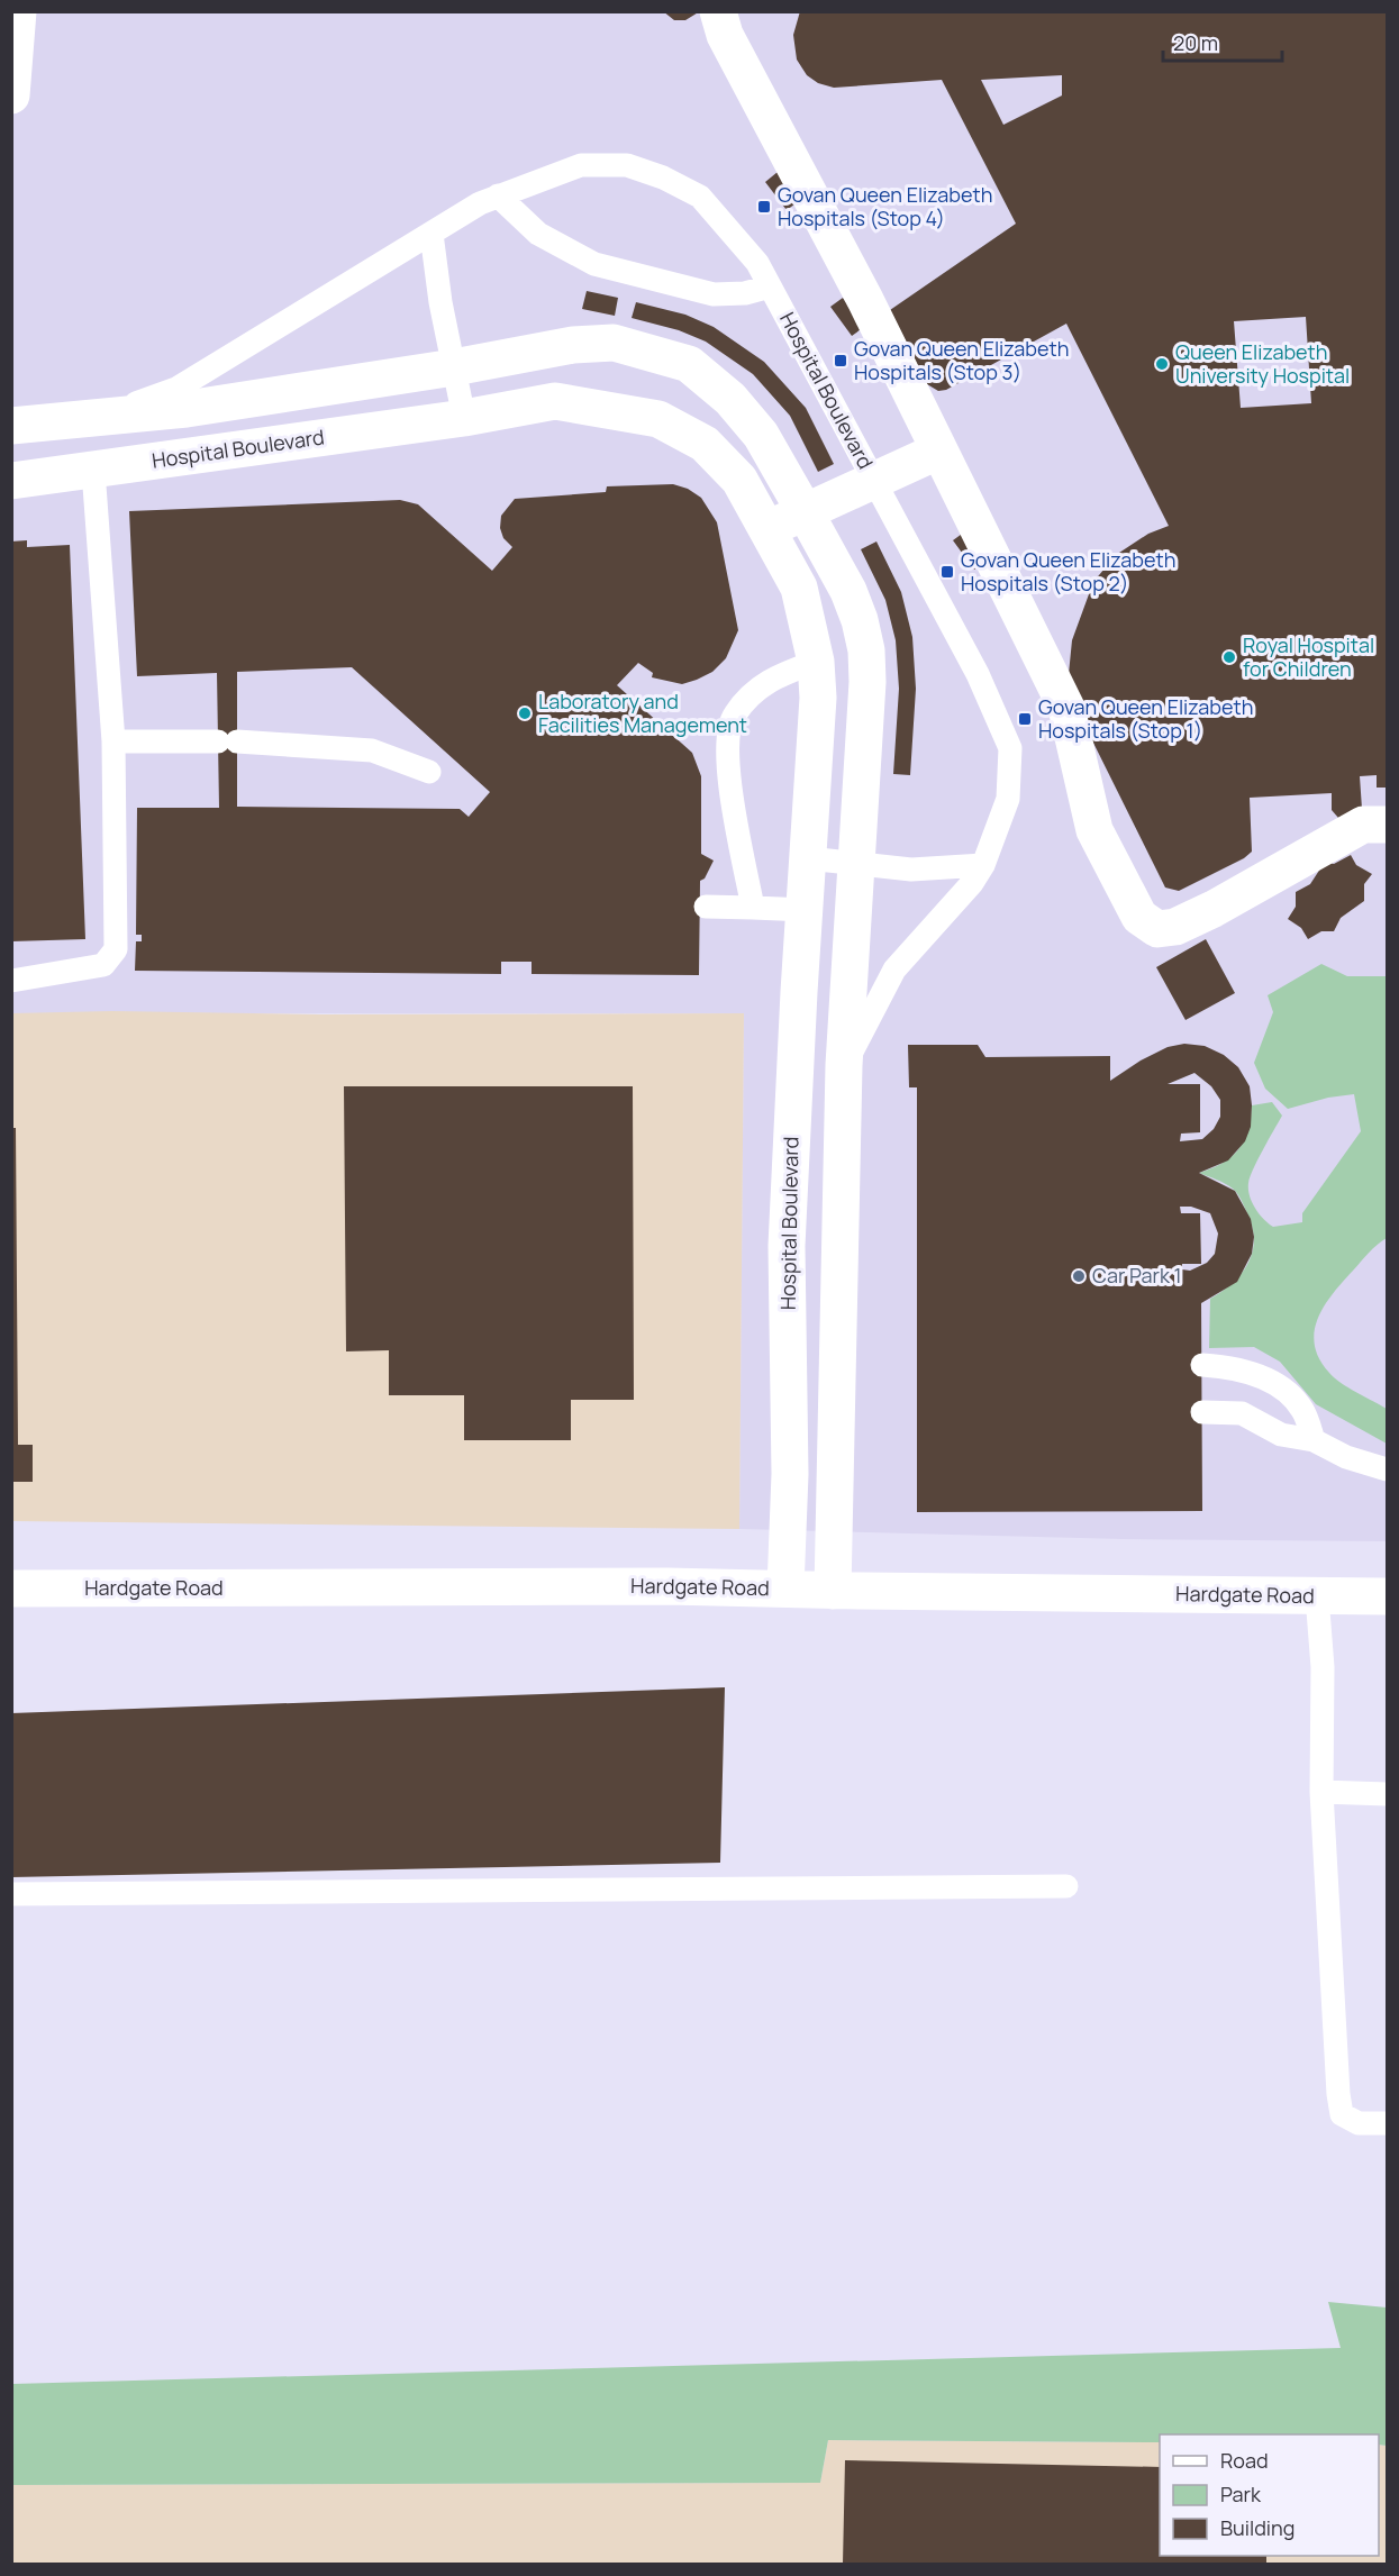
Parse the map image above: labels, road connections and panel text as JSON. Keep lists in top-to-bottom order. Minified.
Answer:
{"streets":{"street":["Hospital Boulevard","Hardgate Road"]},"crossings":[["Hospital Boulevard","Hardgate Road"]],"places":{"transit":["Govan Queen Elizabeth Hospitals (Stop 4)","Govan Queen Elizabeth Hospitals (Stop 3)","Govan Queen Elizabeth Hospitals (Stop 2)","Govan Queen Elizabeth Hospitals (Stop 1)"],"other":["Queen Elizabeth University Hospital","Royal Hospital for Children","Laboratory and Facilities Management","Car Park 1"]},"legend":["Road","Park","Building"],"scale_bar":"20 m"}
